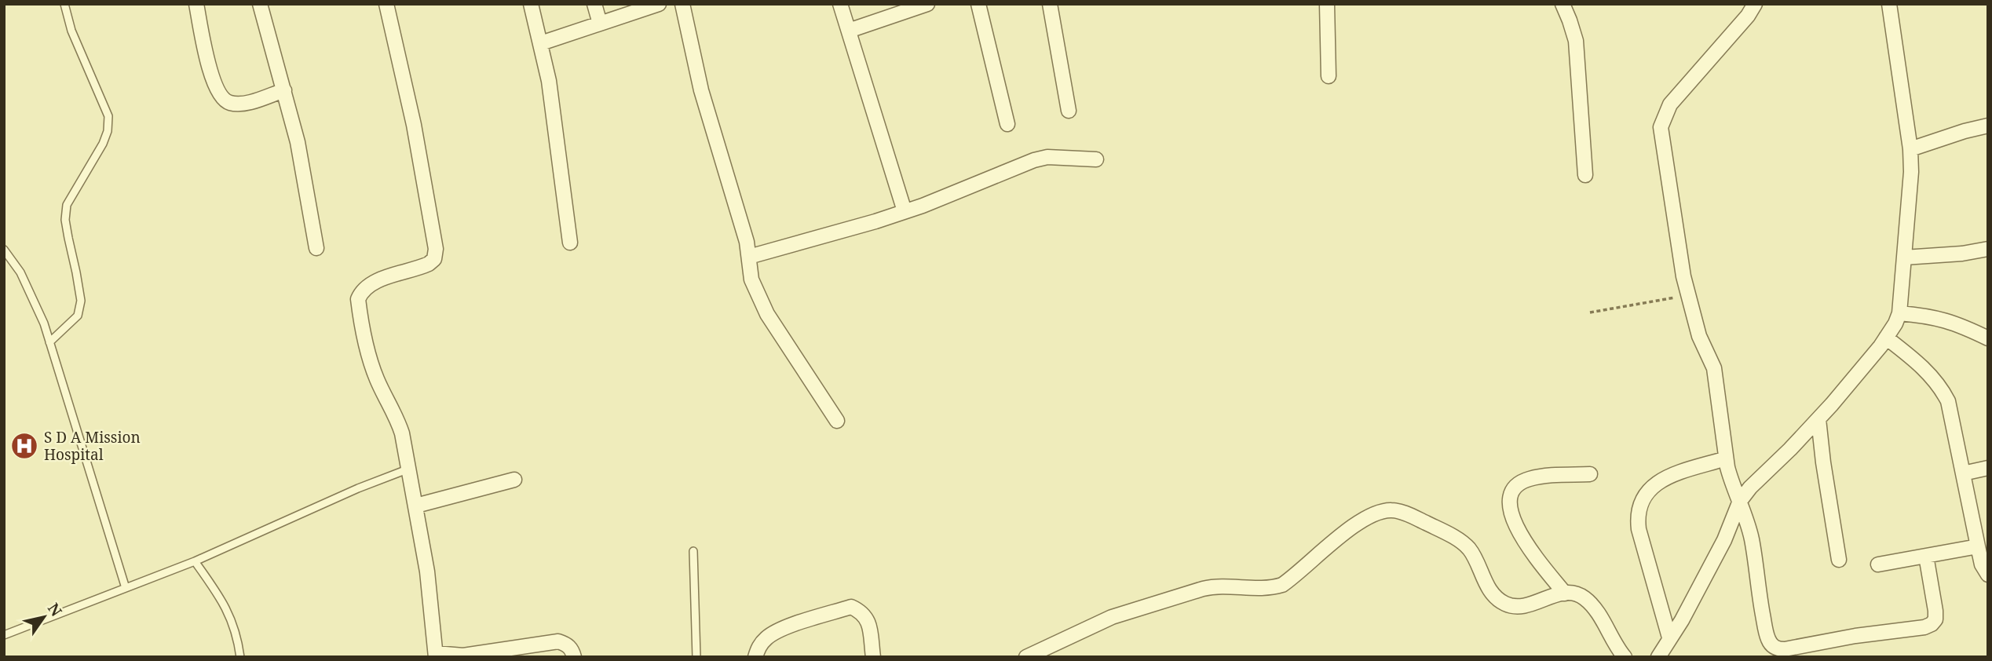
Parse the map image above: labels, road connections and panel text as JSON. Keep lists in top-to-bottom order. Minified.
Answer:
{"places":{"hospital":["S D A Mission Hospital"]},"north":"top right"}
